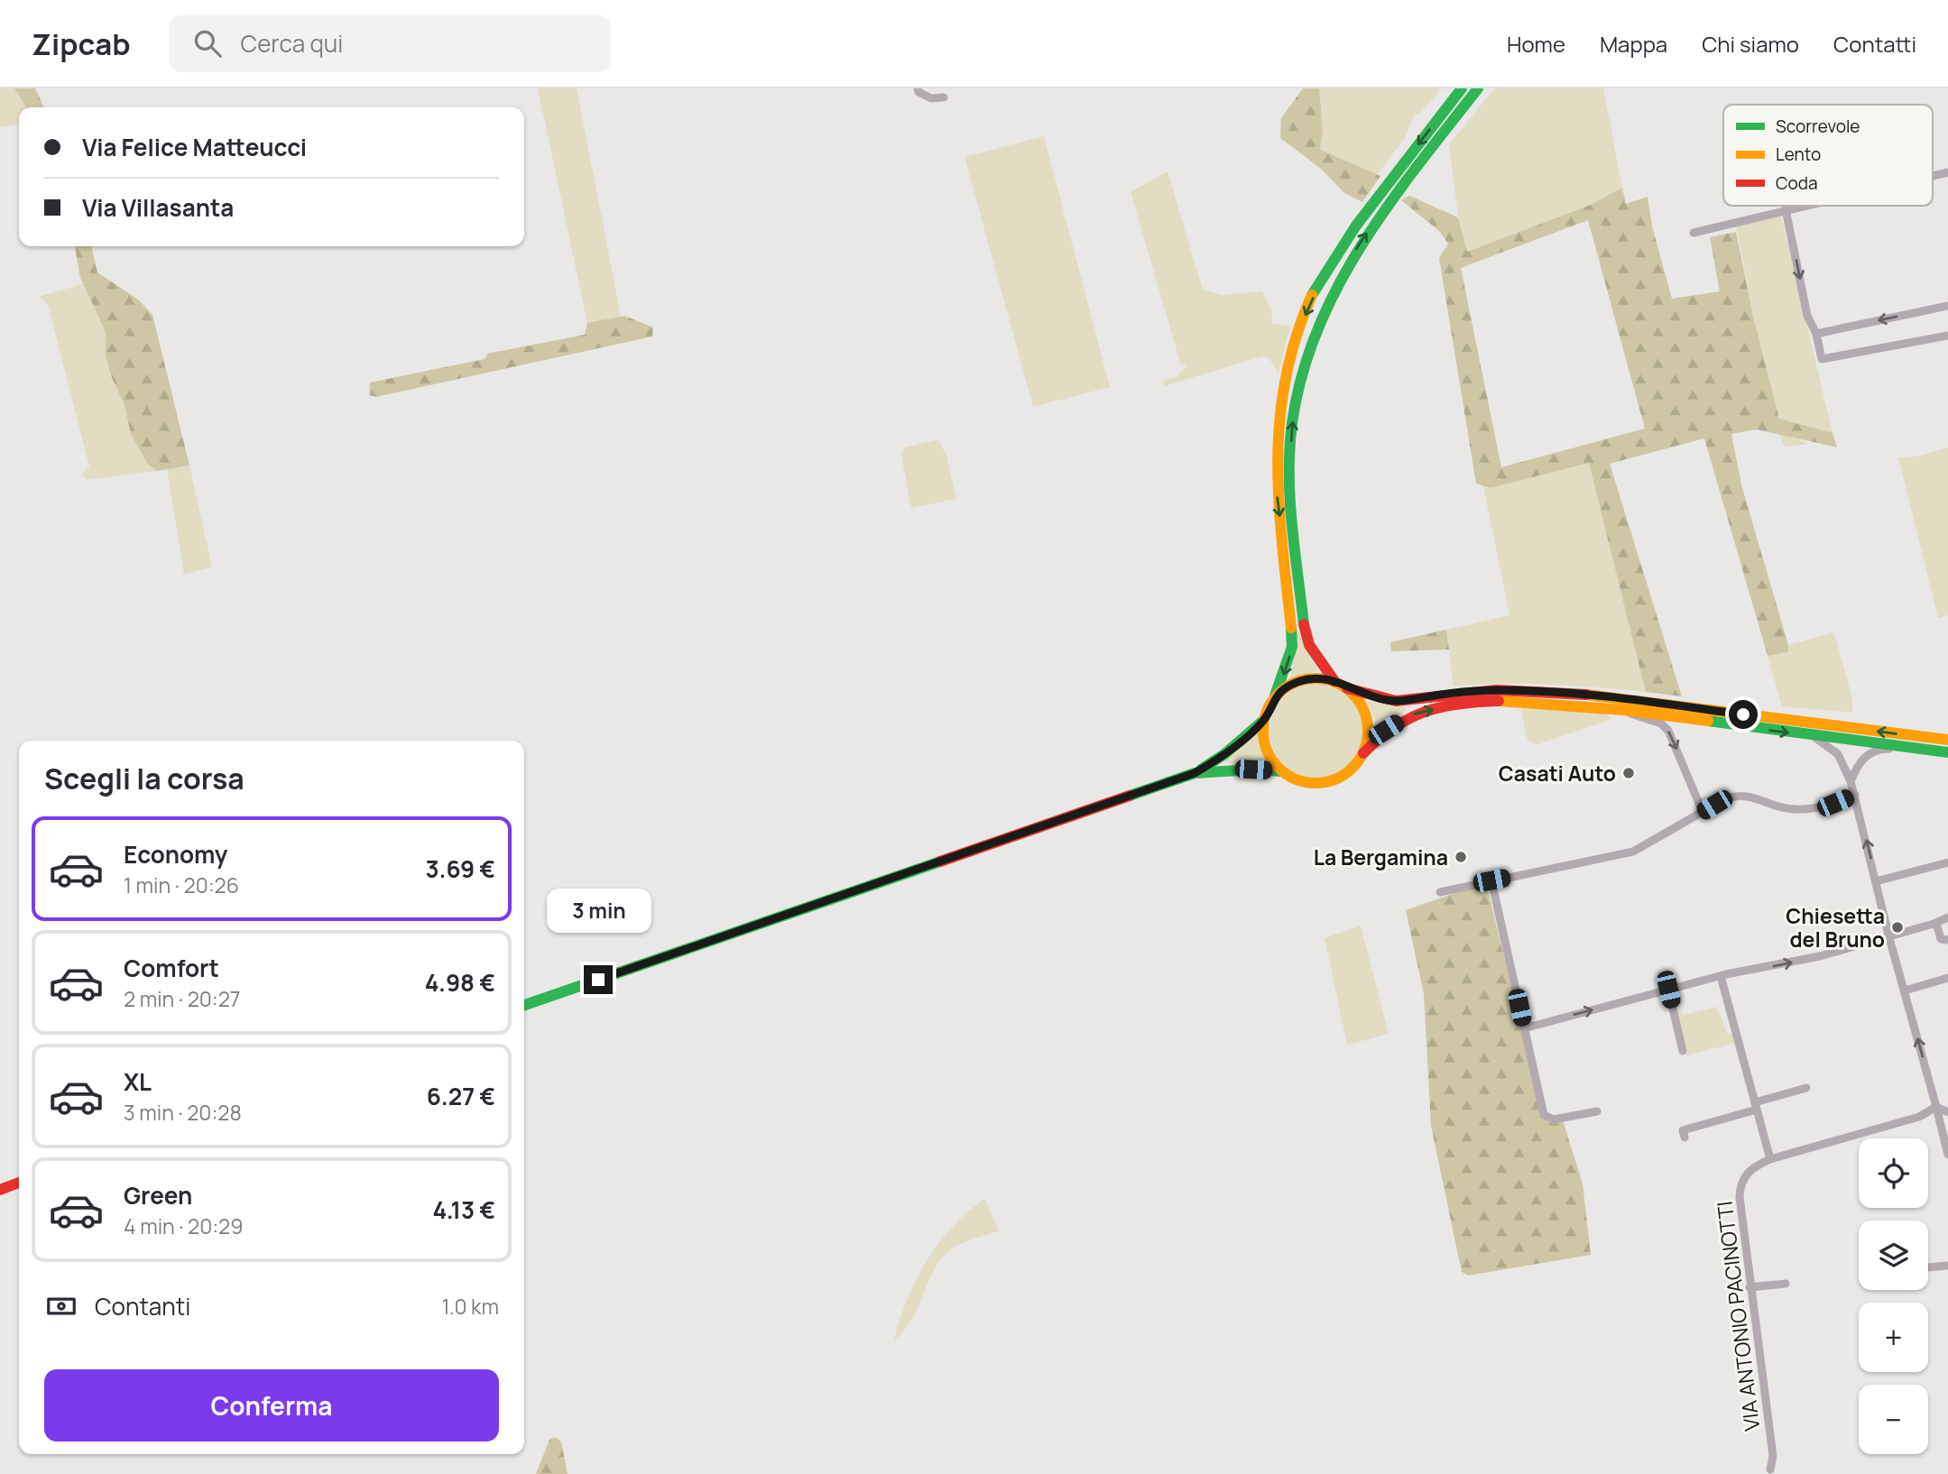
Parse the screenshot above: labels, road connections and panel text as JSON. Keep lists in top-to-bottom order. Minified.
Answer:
{"streets":{"street":["VIA ANTONIO PACINOTTI"]},"places":["Casati Auto","La Bergamina","Chiesetta del Bruno"],"legend":["Scorrevole","Lento","Coda"],"page":{"header":"Zipcab","search":"Cerca qui","nav":["Home","Mappa","Chi siamo","Contatti"],"banner":["Via Felice Matteucci","Via Villasanta"],"heading":"Scegli la corsa","list":[{"name":"Economy","note":"1 min · 20:26","value":"3.69 €"},{"name":"Comfort","note":"2 min · 20:27","value":"4.98 €"},{"name":"XL","note":"3 min · 20:28","value":"6.27 €"},{"name":"Green","note":"4 min · 20:29","value":"4.13 €"}],"bubble":"3 min","map_buttons":["+","−"],"pay":["Contanti","1.0 km"],"buttons":"Conferma"}}
